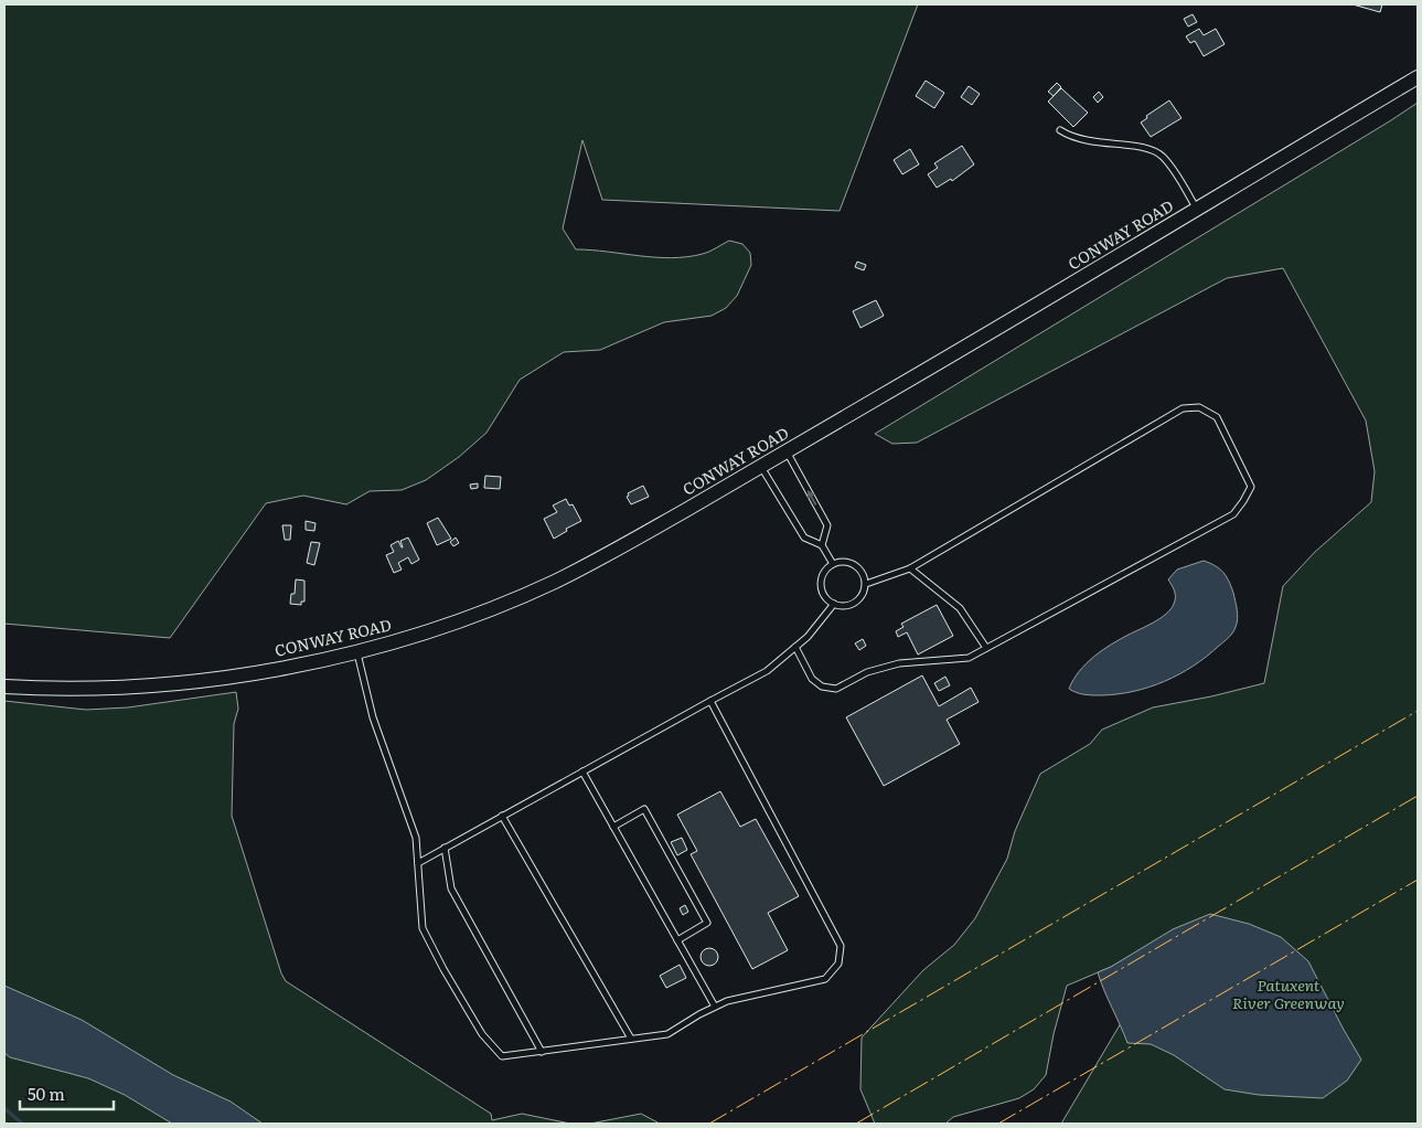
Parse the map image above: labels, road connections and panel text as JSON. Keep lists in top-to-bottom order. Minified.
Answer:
{"streets":{"street":["CONWAY ROAD"]},"parks":["Patuxent River Greenway"],"scale_bar":"50 m"}
